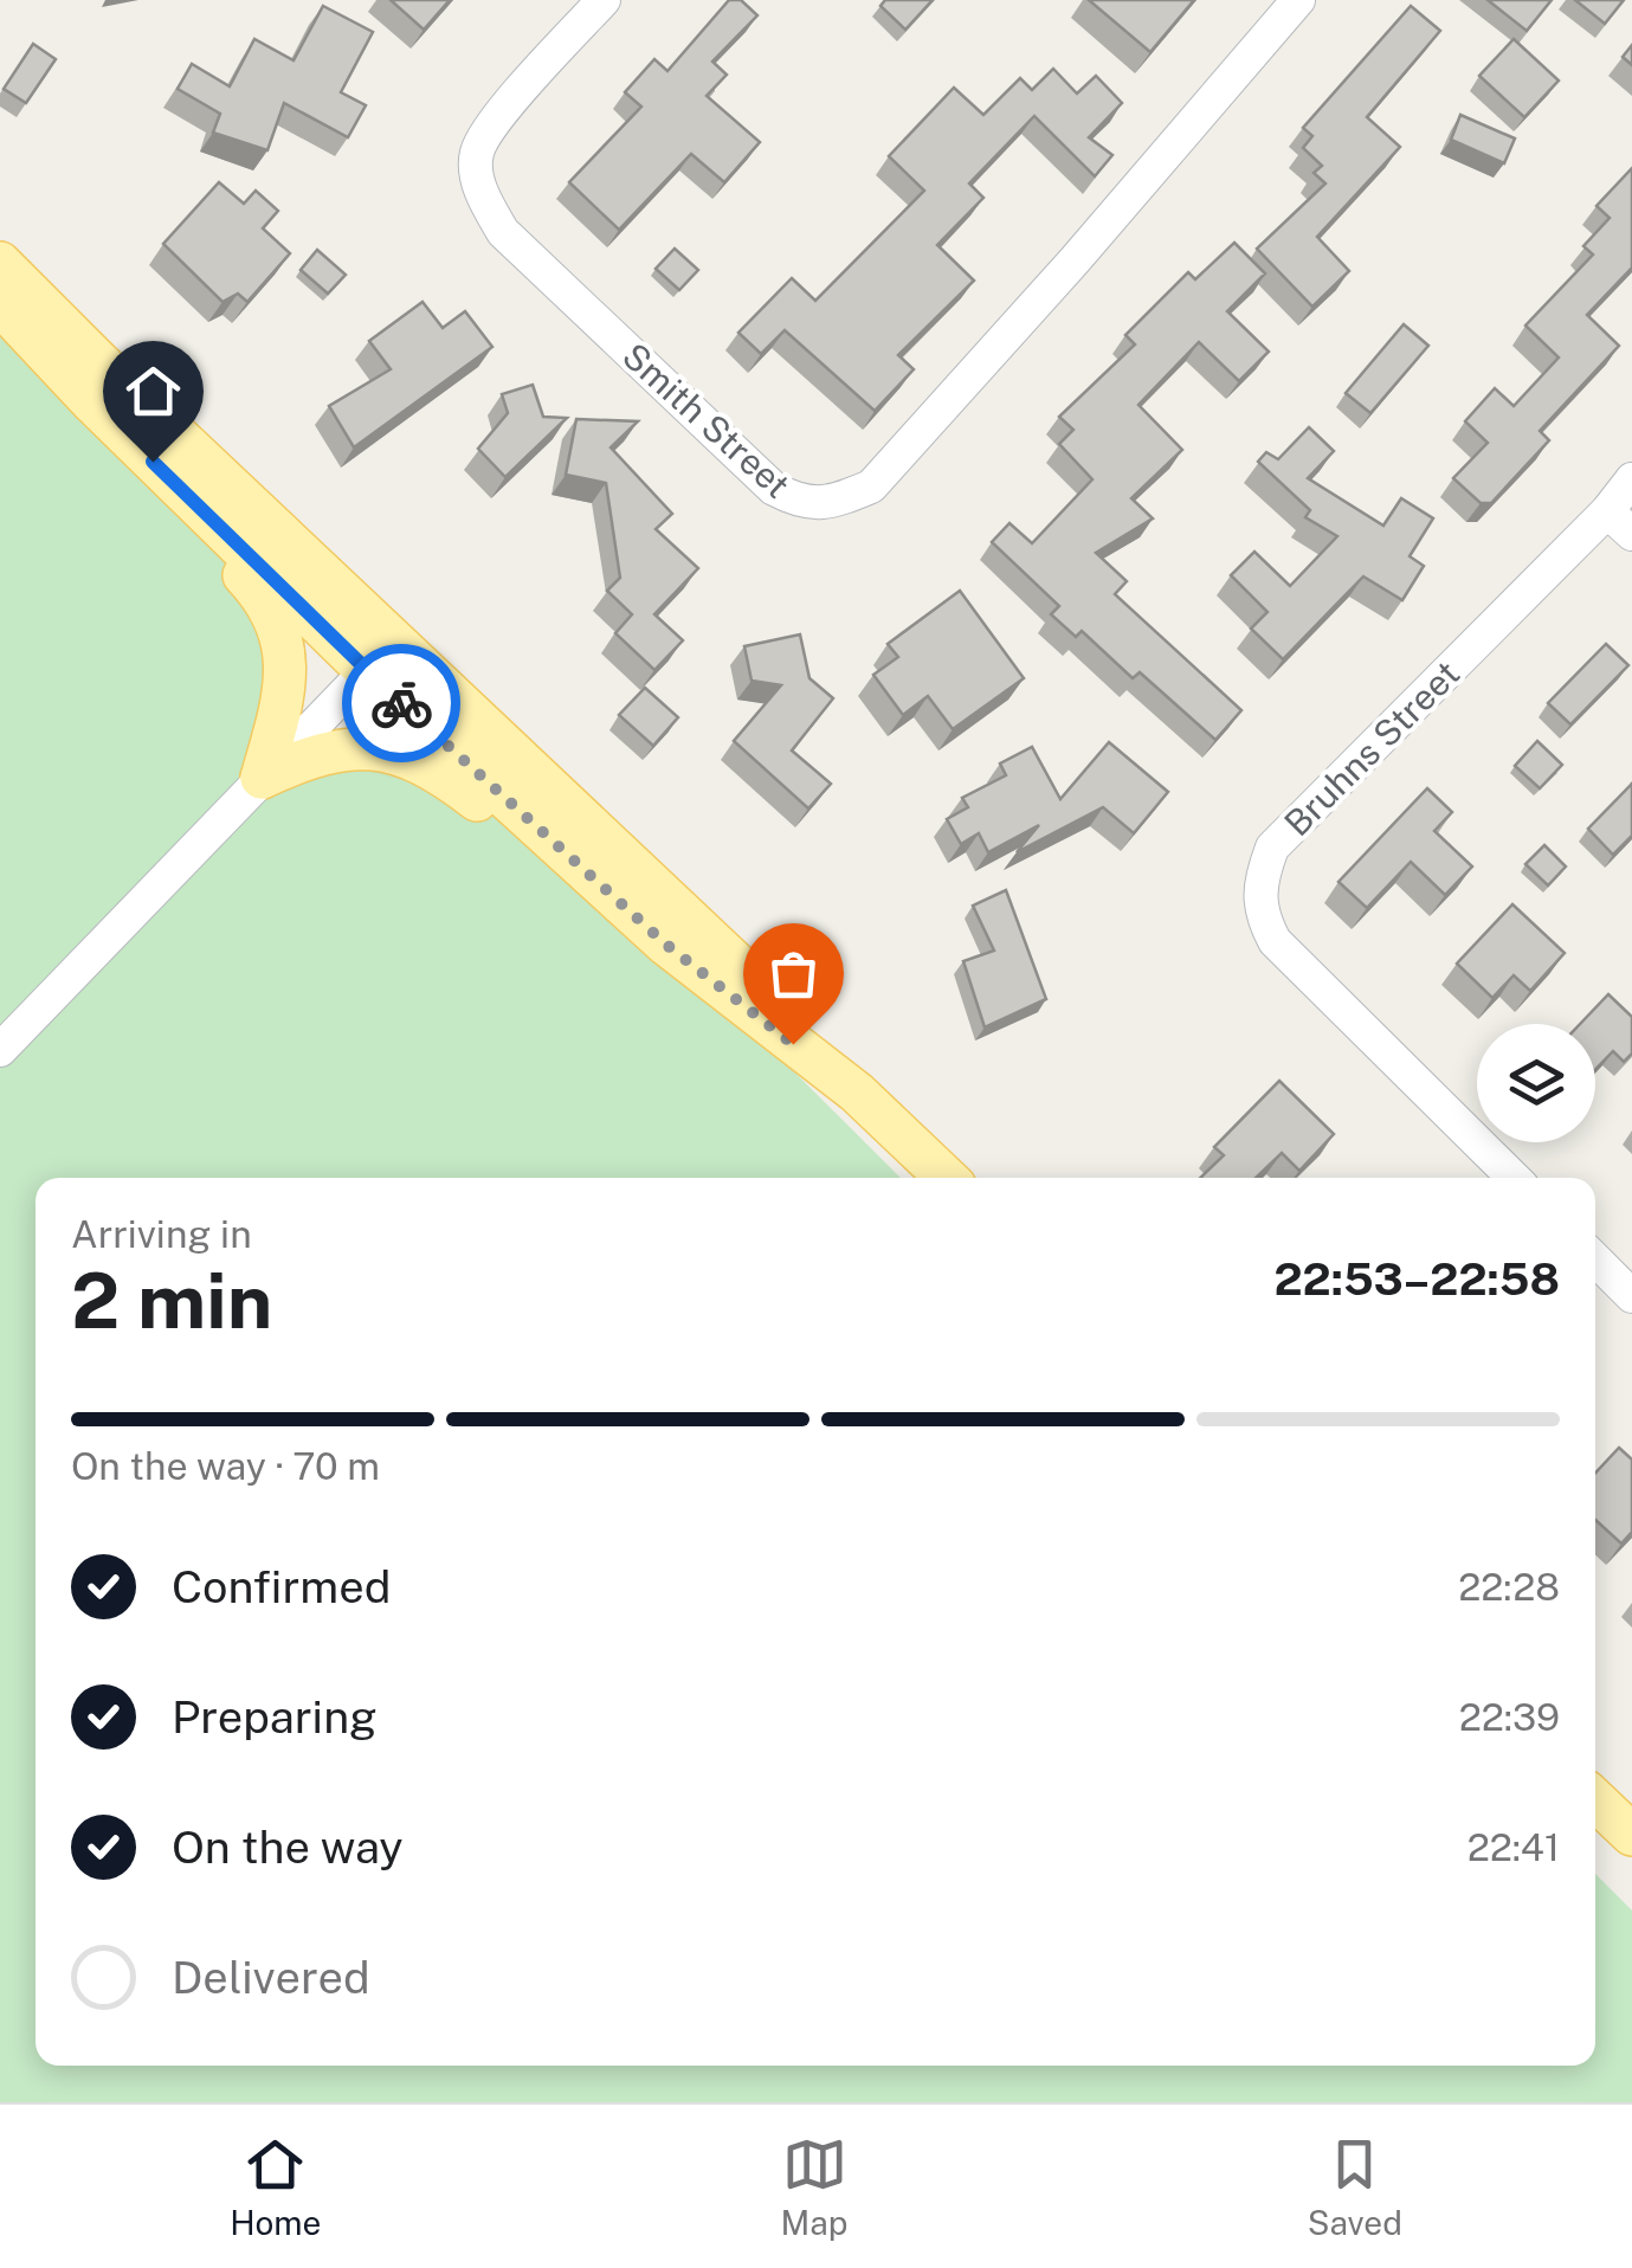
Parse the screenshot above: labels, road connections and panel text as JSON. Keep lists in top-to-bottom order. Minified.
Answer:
{"streets":{"street":["Smith Street","Bruhns Street"]},"page":{"heading":["2 min","Arriving in","22:53–22:58"],"bar":"On the way · 70 m","list":[["Confirmed","22:28"],["Preparing","22:39"],["On the way","22:41"],"Delivered"],"tabs":["Home","Map","Saved"]}}
